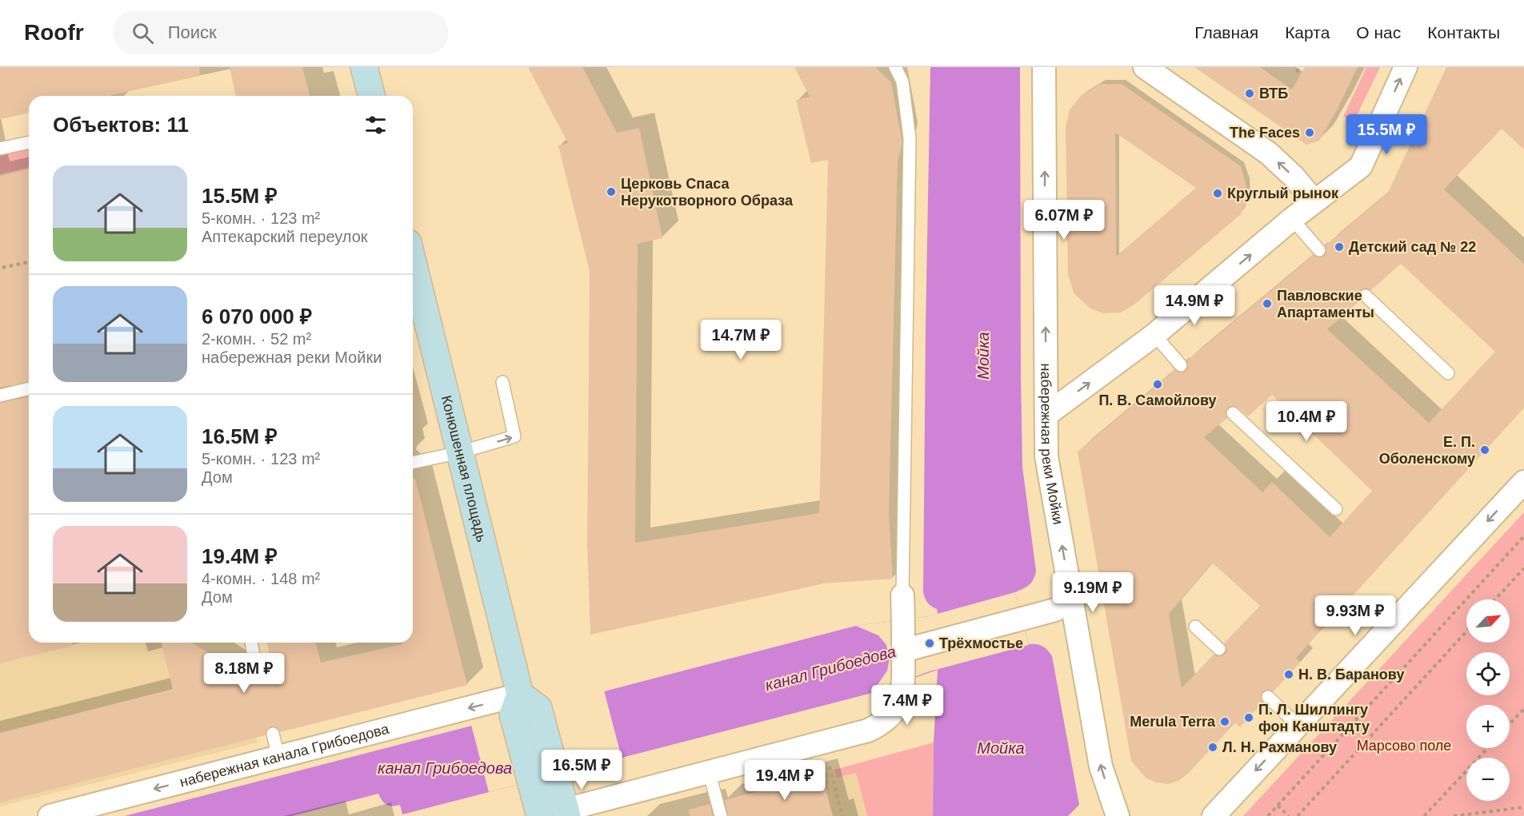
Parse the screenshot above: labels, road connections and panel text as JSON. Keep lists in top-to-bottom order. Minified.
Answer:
{"streets":{"main road":["Конюшенная площадь"],"street":["набережная реки Мойки","набережная канала Грибоедова"]},"crossings":[["Конюшенная площадь","набережная канала Грибоедова"]],"one_way":["набережная реки Мойки","набережная канала Грибоедова"],"water":["Мойка","канал Грибоедова"],"parks":["Марсово поле"],"places":["ВТБ","The Faces","Церковь Спаса Нерукотворного Образа","Круглый рынок","Детский сад № 22","Павловские Апартаменты","П. В. Самойлову","Е. П. Оболенскому","Трёхмостье","Н. В. Баранову","П. Л. Шиллингу фон Канштадту","Merula Terra","Л. Н. Рахманову"],"north":"top right","page":{"header":"Roofr","search":"Поиск","nav":["Главная","Карта","О нас","Контакты"],"heading":"Объектов: 11","price":["15.5M ₽","6.07M ₽","14.9M ₽","14.7M ₽","10.4M ₽","9.19M ₽","9.93M ₽","8.18M ₽","7.4M ₽","16.5M ₽","19.4M ₽"],"list":[{"name":"15.5M ₽","note":"5-комн. · 123 m² · Аптекарский переулок"},{"name":"6 070 000 ₽","note":"2-комн. · 52 m² · набережная реки Мойки"},{"name":"16.5M ₽","note":"5-комн. · 123 m² · Дом"},{"name":"19.4M ₽","note":"4-комн. · 148 m² · Дом"}],"map_buttons":["+","−"]}}
